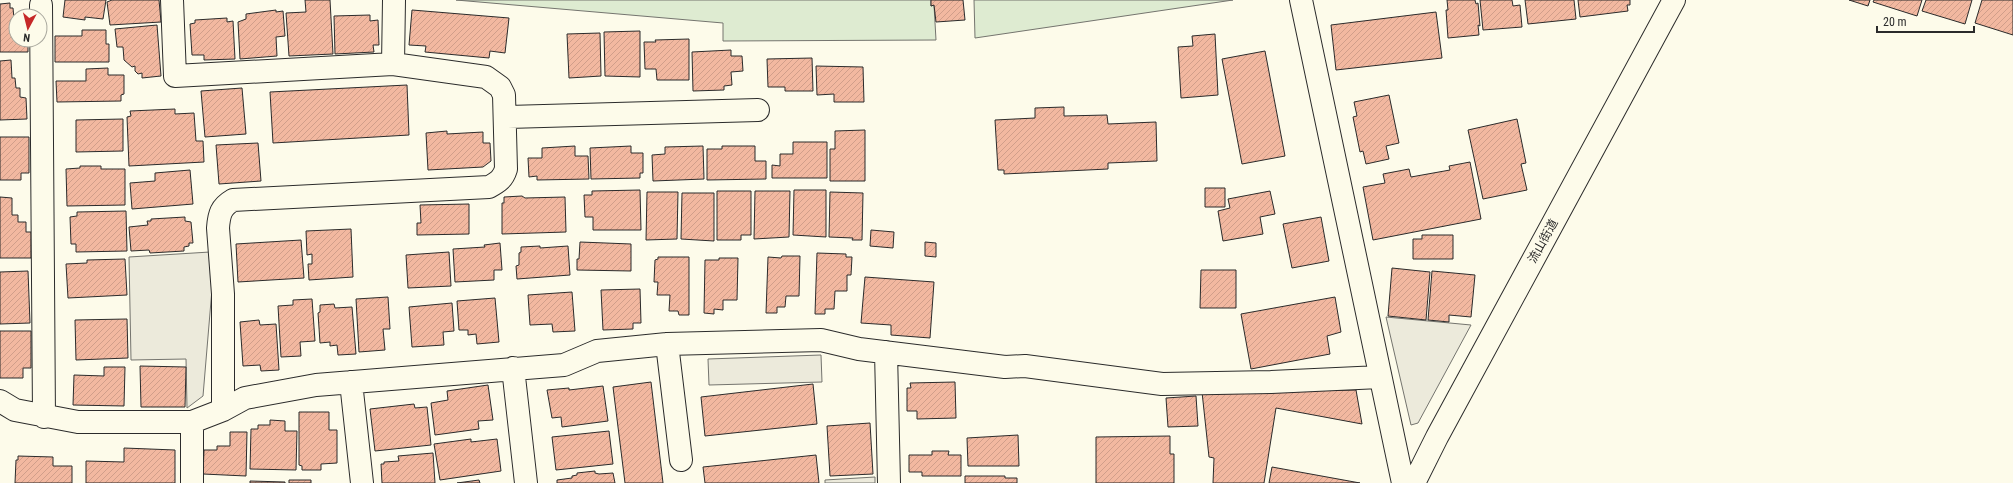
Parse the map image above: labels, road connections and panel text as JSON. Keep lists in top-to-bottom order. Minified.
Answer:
{"streets":{"street":["流山街道"]},"scale_bar":"20 m","north":"bottom"}
